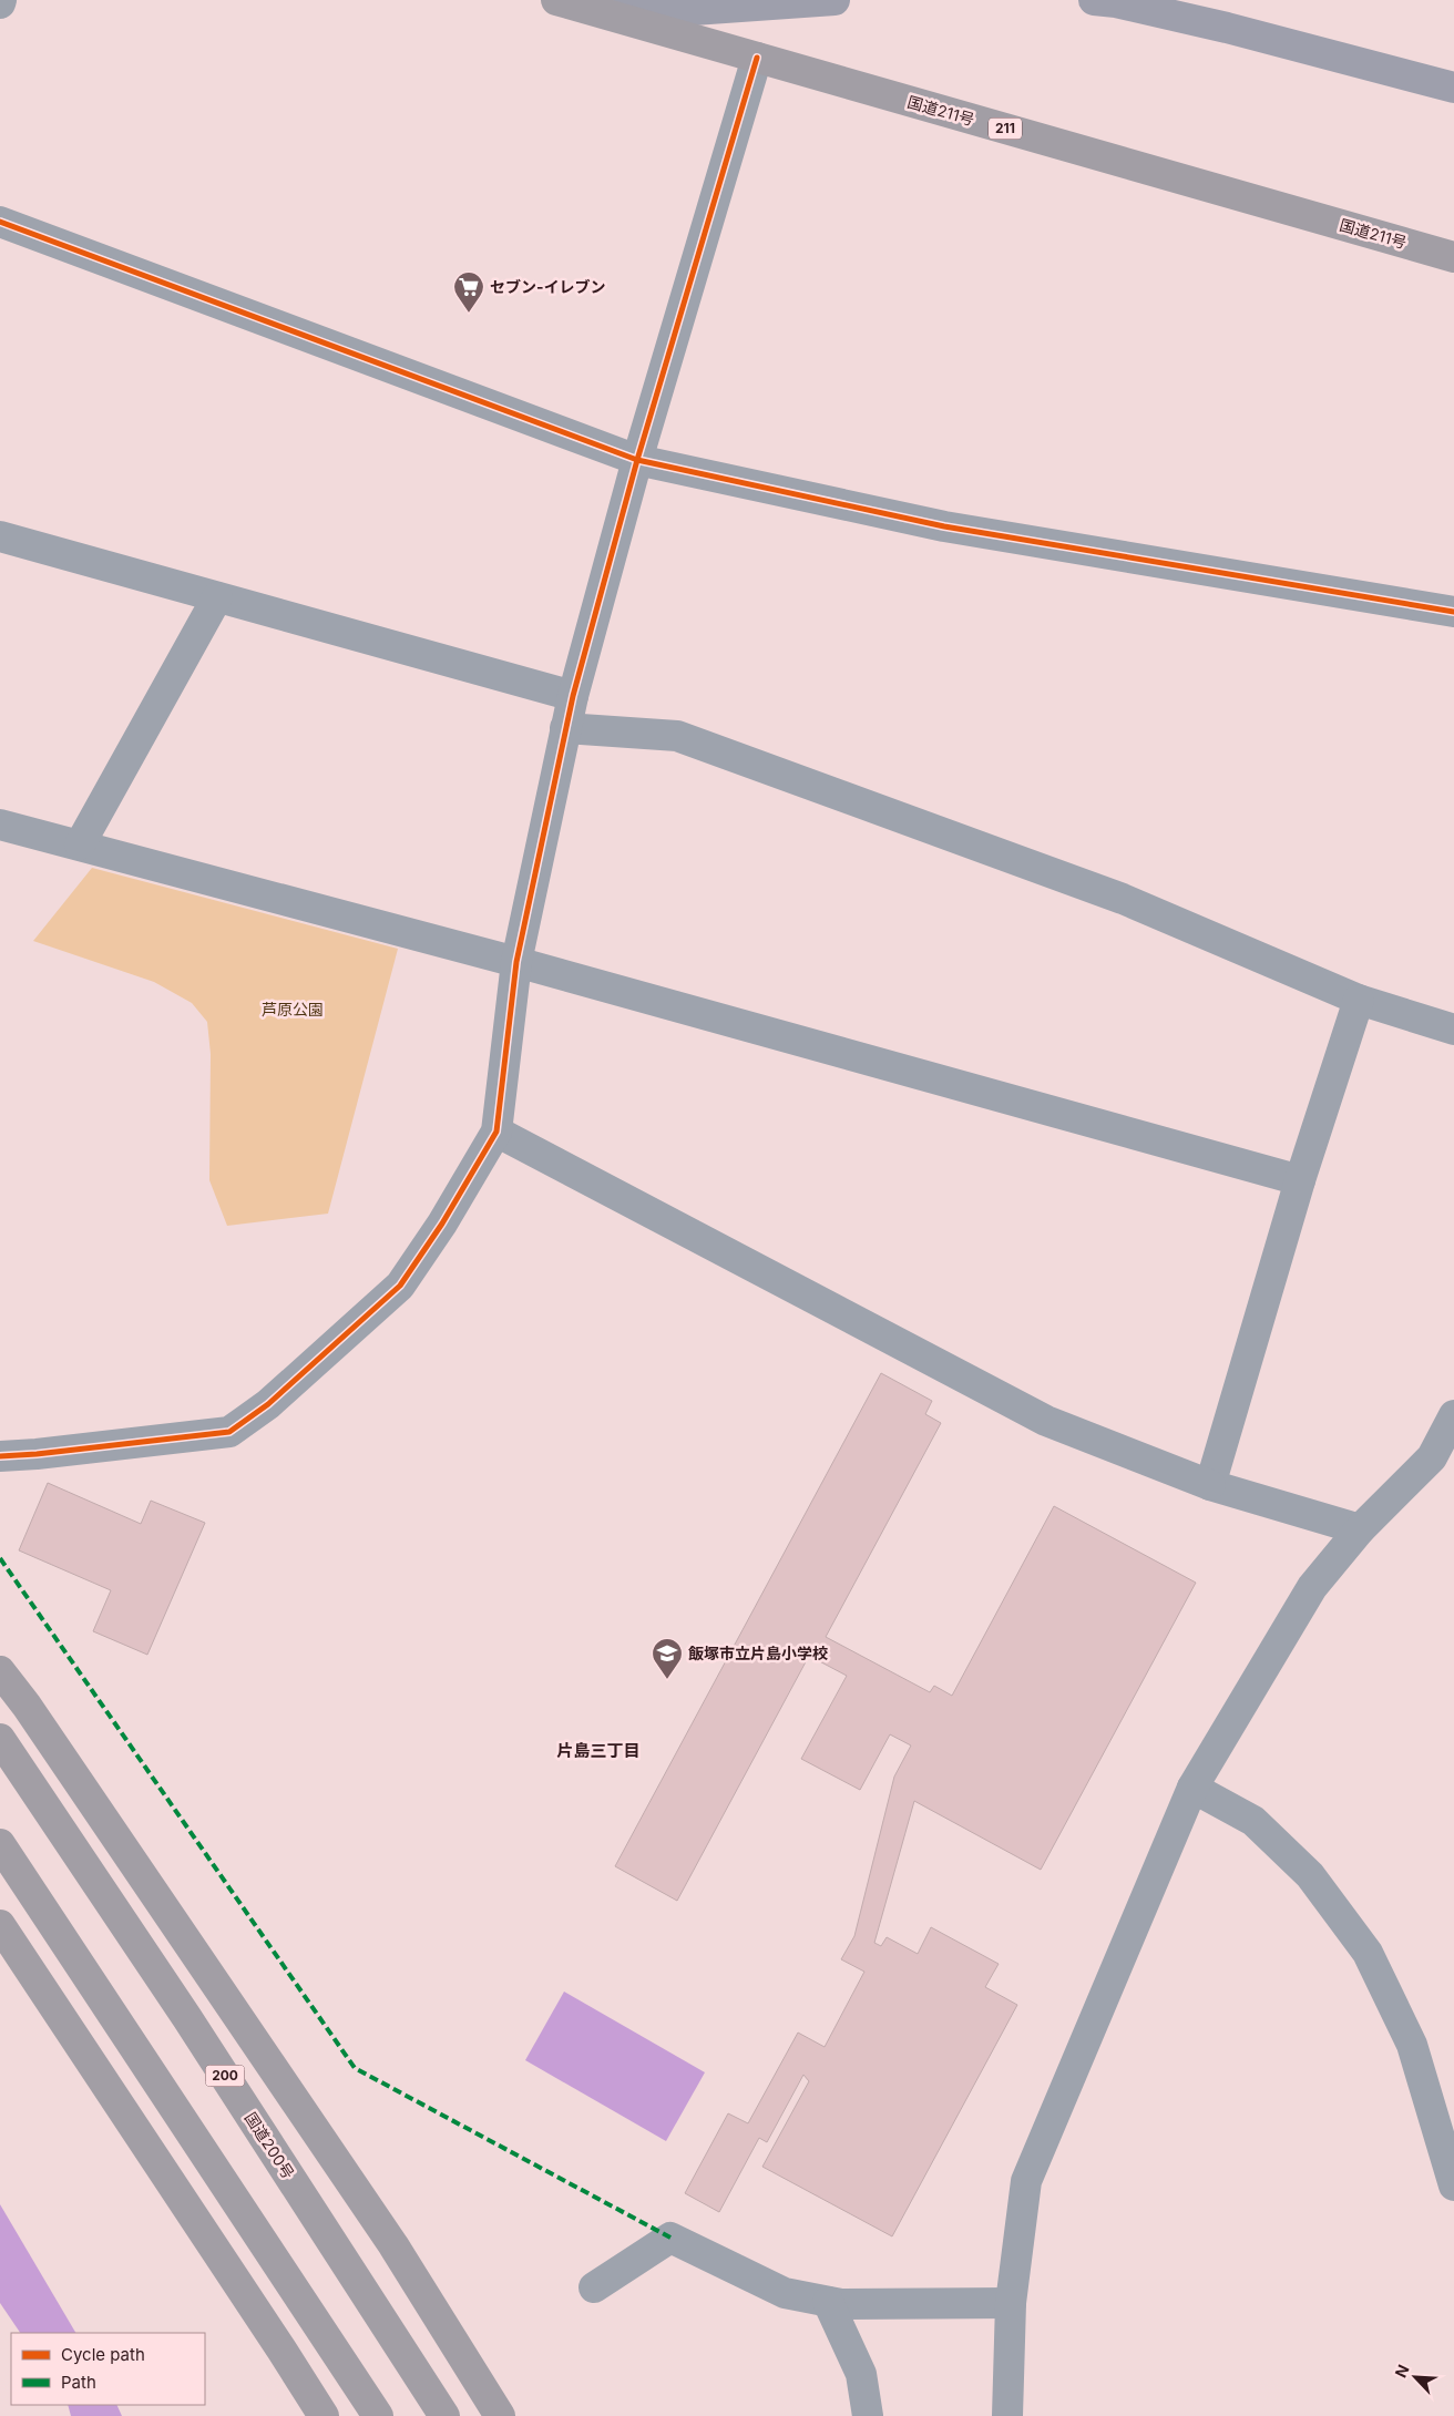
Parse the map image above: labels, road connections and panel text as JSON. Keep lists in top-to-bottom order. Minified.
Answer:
{"streets":{"highway":["国道211号","211","200","国道200号"]},"districts":["片島三丁目"],"parks":["芦原公園"],"places":{"supermarket":["セブン-イレブン"],"school or university":["飯塚市立片島小学校"]},"legend":["Cycle path","Path"],"north":"top left"}
